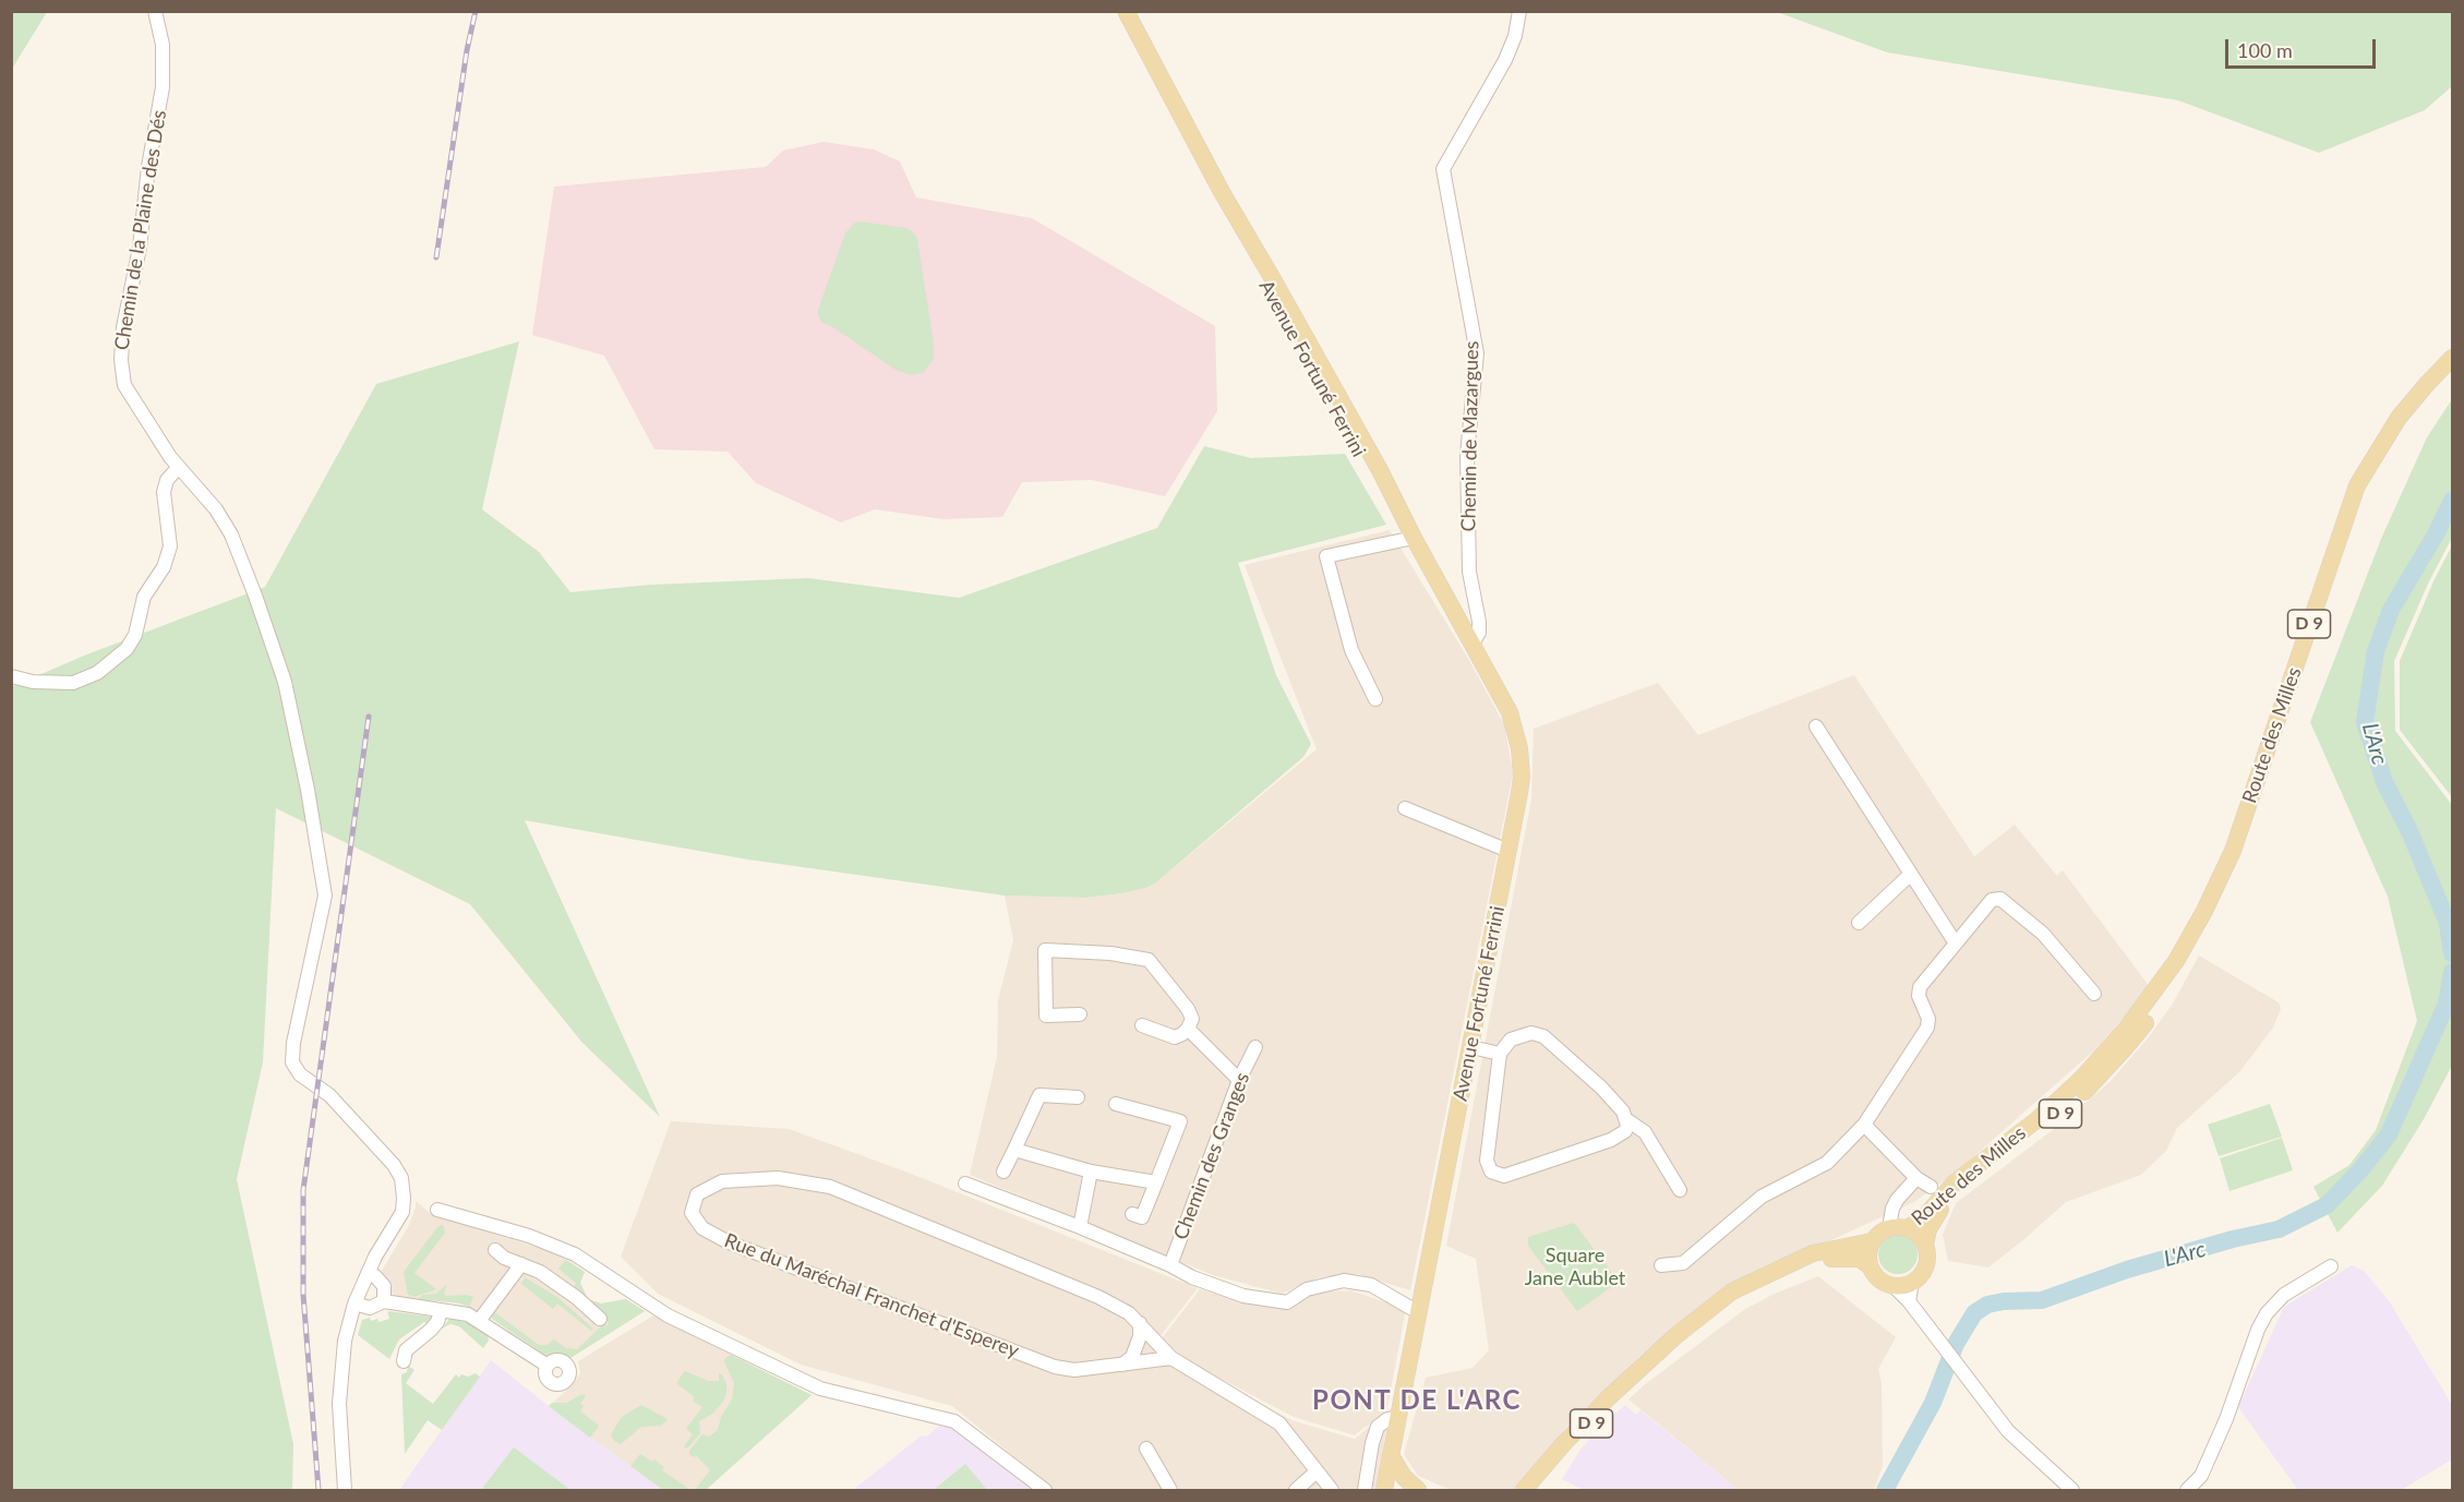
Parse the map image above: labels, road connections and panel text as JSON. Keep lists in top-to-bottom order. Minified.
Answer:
{"streets":{"main road":["Avenue Fortuné Ferrini","D 9","Route des Milles"],"street":["Chemin de la Plaine des Dés","Chemin de Mazargues","Chemin des Granges","Rue du Maréchal Franchet d'Esperey"]},"crossings":[["Avenue Fortuné Ferrini","Chemin de Mazargues"],["Avenue Fortuné Ferrini","Chemin des Granges"],["D 9","Route des Milles"]],"districts":["PONT DE L'ARC"],"water":["L'Arc"],"parks":["Square Jane Aublet"],"scale_bar":"100 m"}
